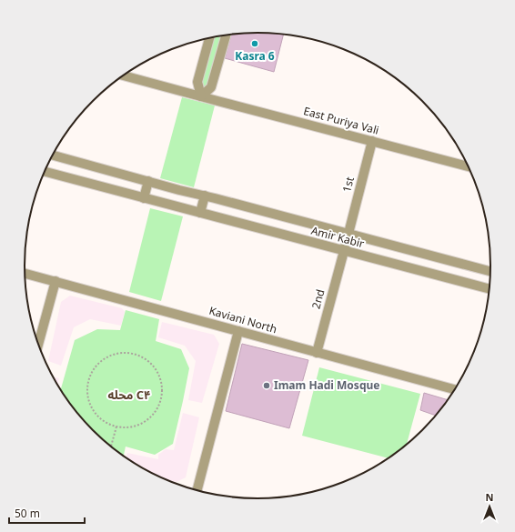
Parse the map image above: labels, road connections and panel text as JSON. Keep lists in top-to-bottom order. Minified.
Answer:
{"streets":{"street":["East Puriya Vali","1st","Amir Kabir","2nd","Kaviani North"]},"crossings":[["East Puriya Vali","1st"],["1st","Amir Kabir"],["1st","2nd"],["Amir Kabir","2nd"],["2nd","Kaviani North"]],"districts":["محله C۴"],"places":["Kasra 6","Imam Hadi Mosque"],"scale_bar":"50 m","north":"top"}
